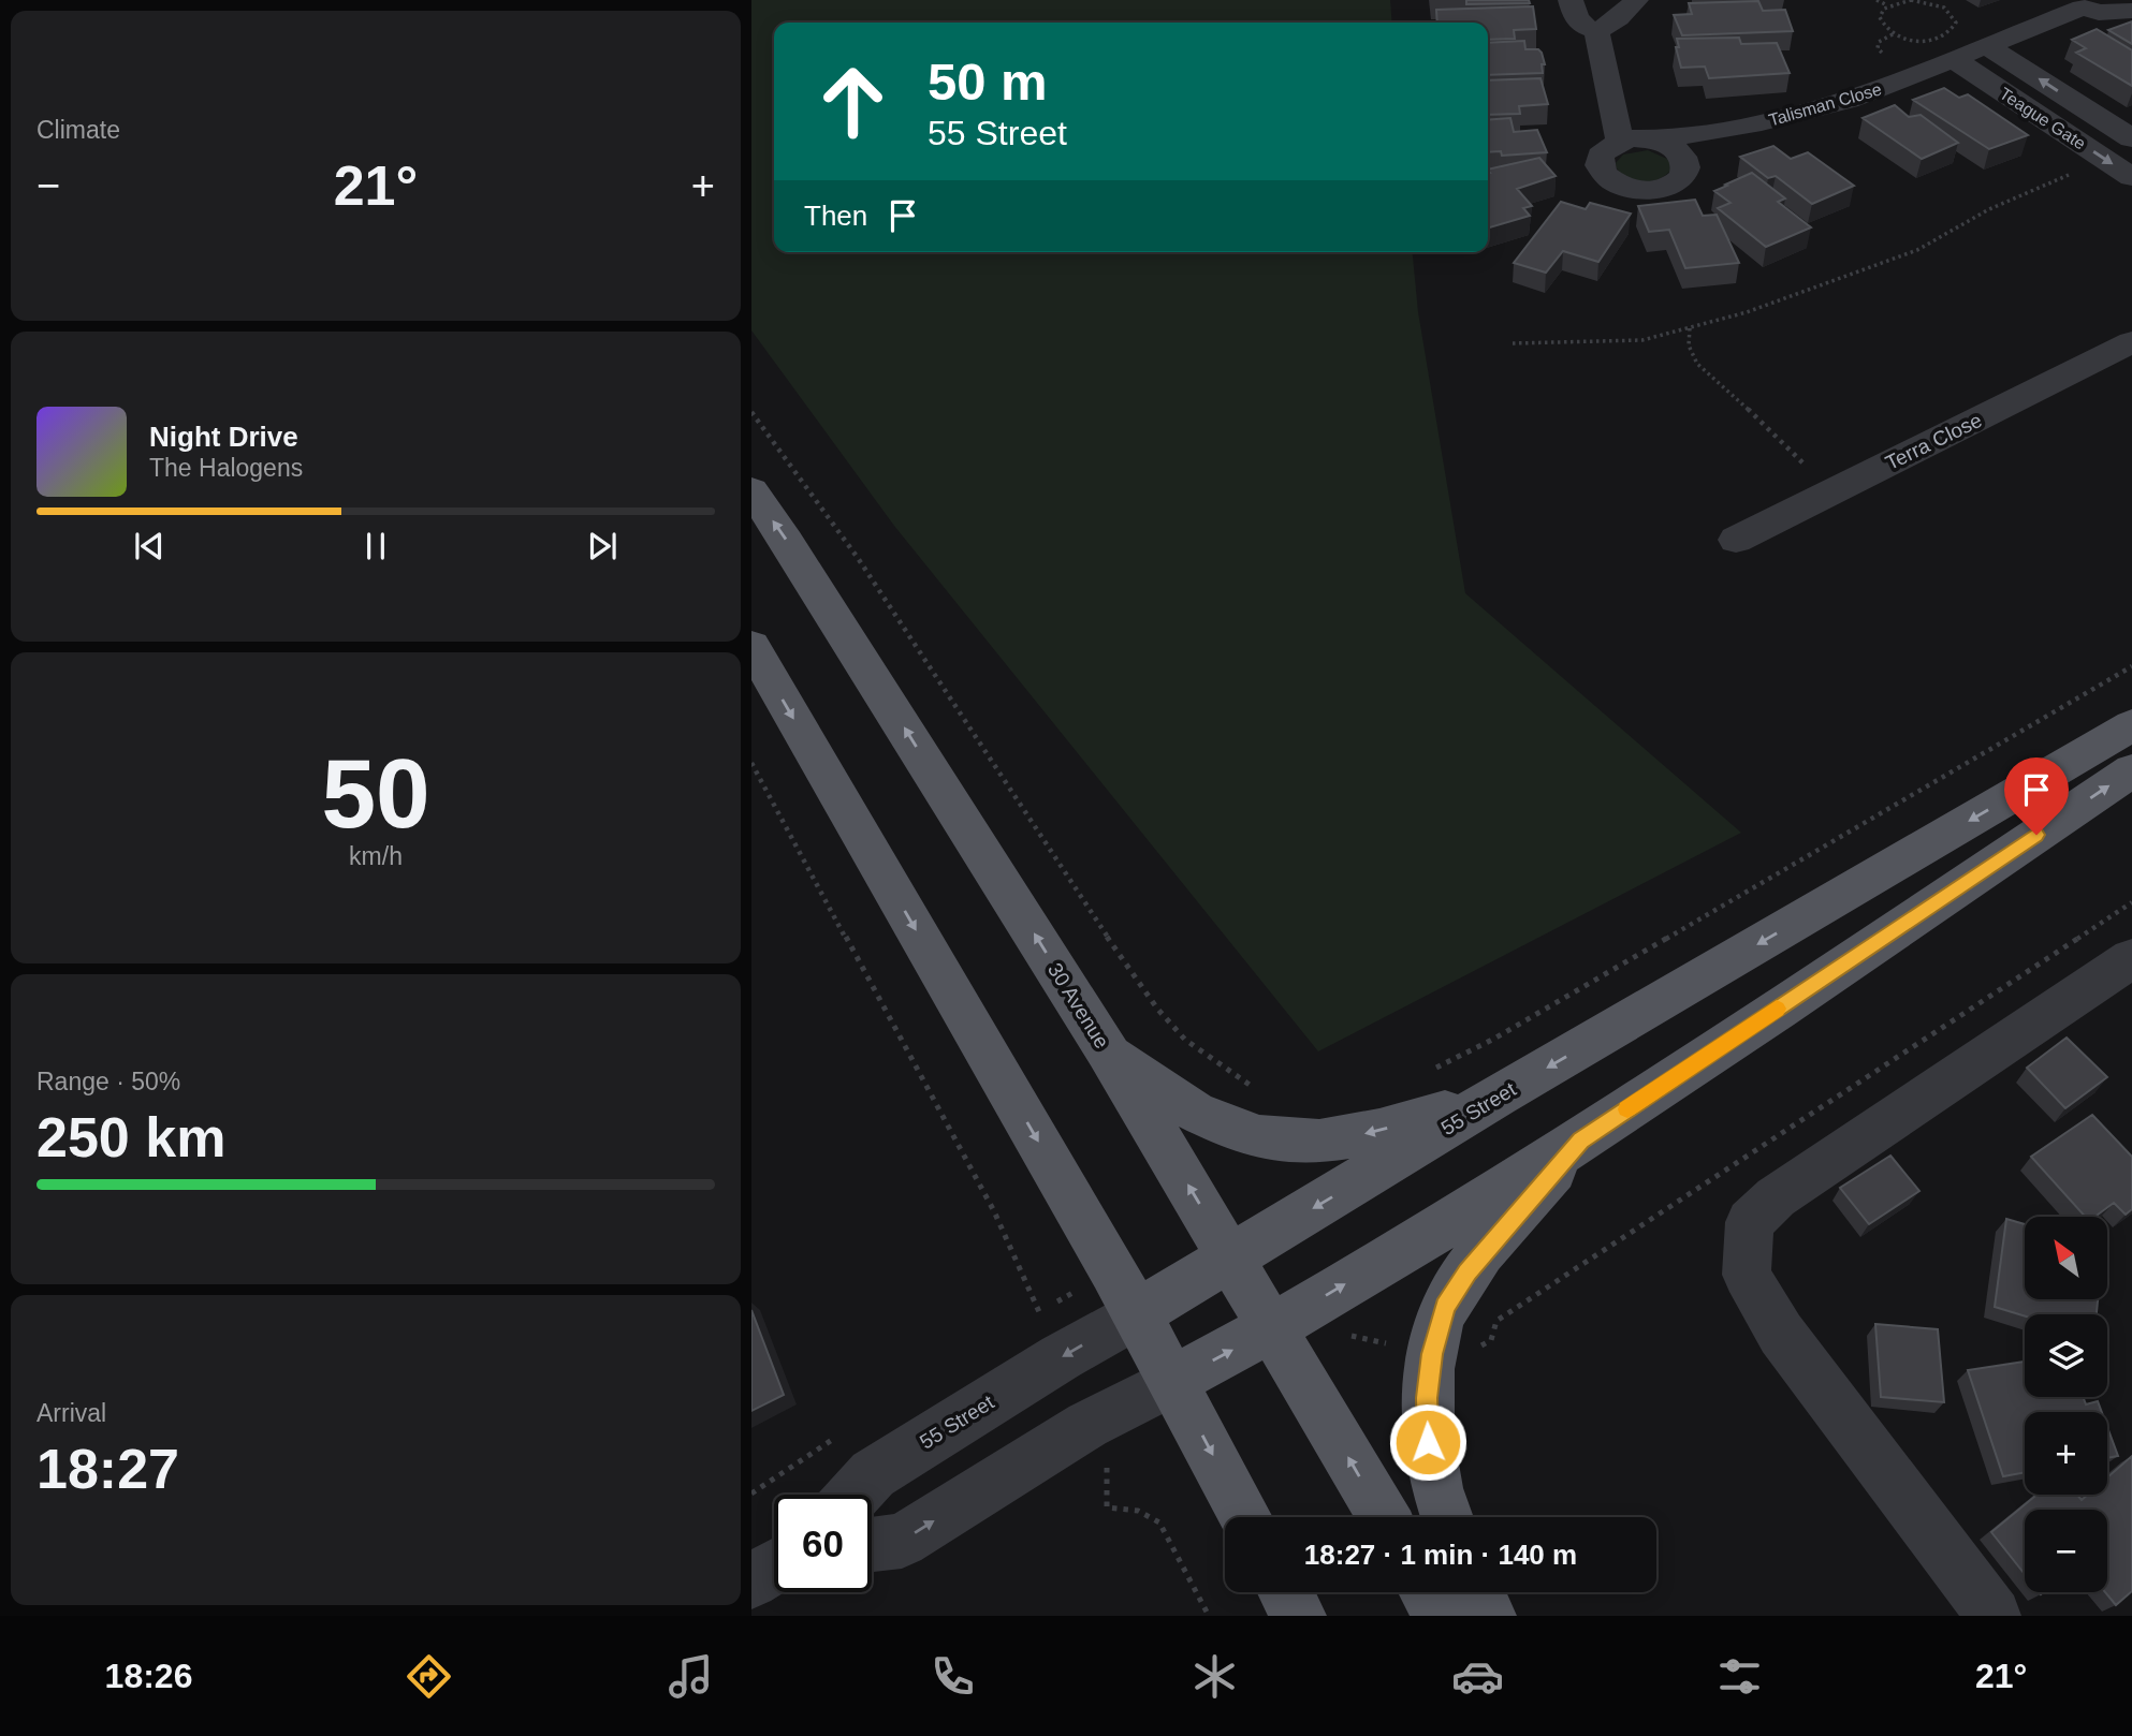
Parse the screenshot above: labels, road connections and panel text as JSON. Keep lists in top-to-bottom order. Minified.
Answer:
{"streets":{"main road":["30 Avenue","55 Street"],"street":["Talisman Close","Teague Gate","Terra Close"]},"crossings":[["Talisman Close","Teague Gate"],["30 Avenue","55 Street"]],"north":"top left","page":{"tile":["Climate",["50","km/h"],["Range · 50%","250 km"],["Arrival","18:27"]],"turn":["50 m","55 Street"],"heat":["−","21°","+"],"then":"Then","song":["Night Drive","The Halogens"],"map_buttons":["+","−"],"limit":"60","trip":"18:27 · 1 min · 140 m","tabs":["18:26","21°"]}}
